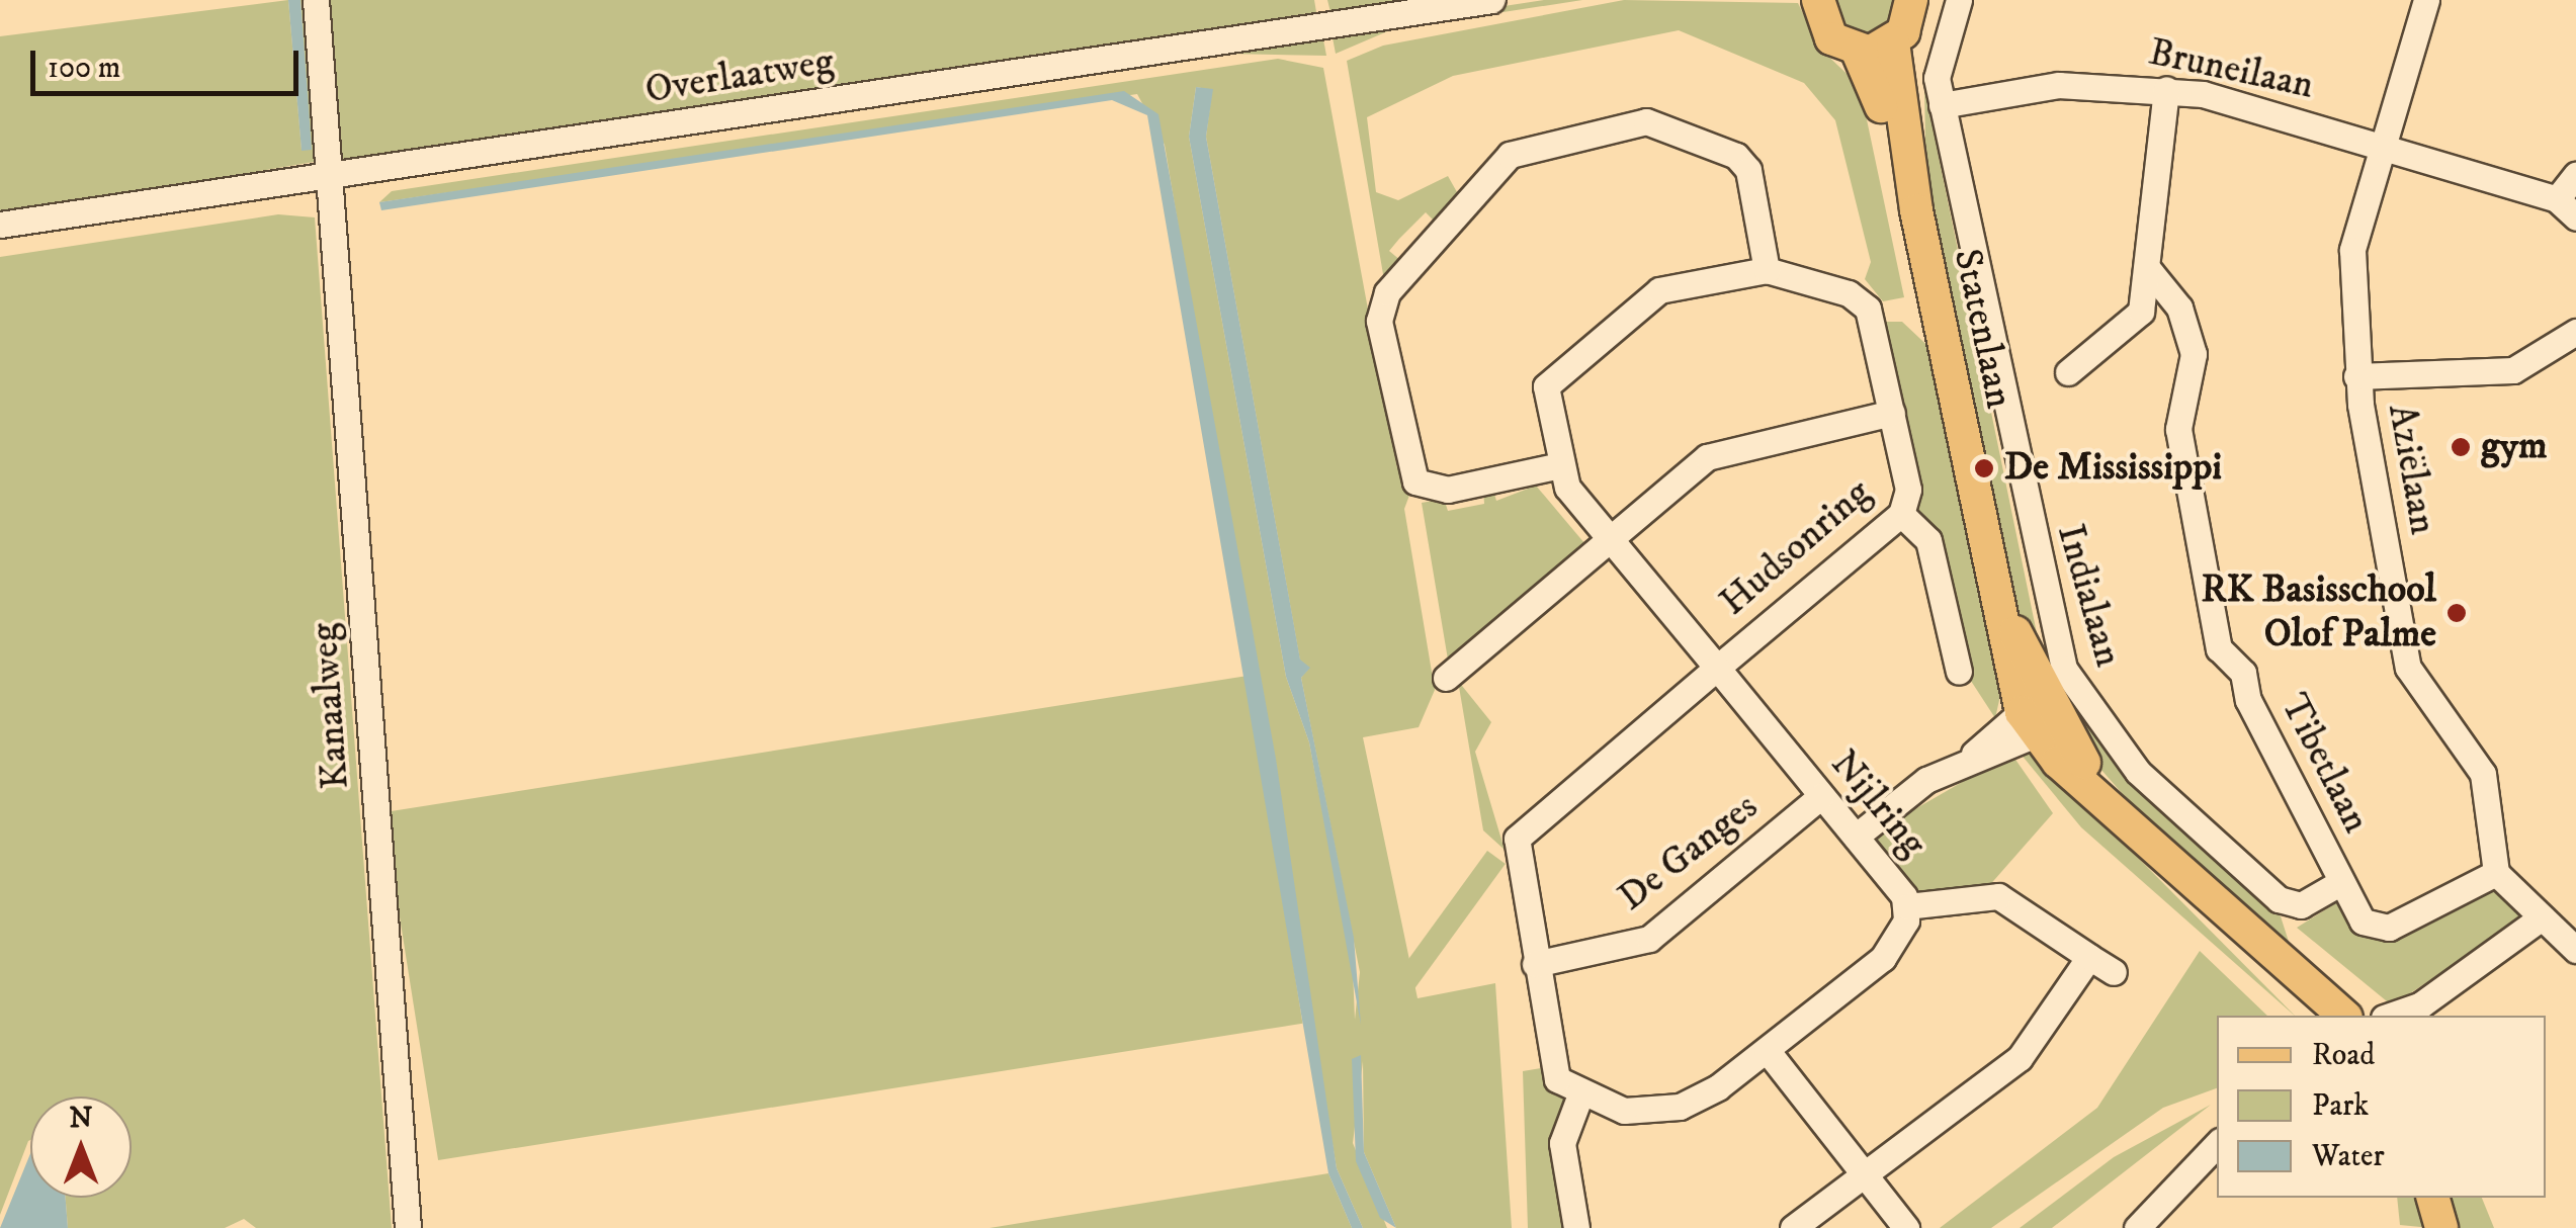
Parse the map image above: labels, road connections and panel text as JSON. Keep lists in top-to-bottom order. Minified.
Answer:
{"streets":{"main road":["Statenlaan"],"street":["Bruneilaan","Overlaatweg","Aziëlaan","Hudsonring","Indialaan","Kanaalweg","Tibetlaan","Nijlring","De Ganges"]},"crossings":[["Bruneilaan","Aziëlaan"],["Bruneilaan","Indialaan"],["Overlaatweg","Kanaalweg"],["Aziëlaan","Tibetlaan"],["Hudsonring","Nijlring"],["Indialaan","Tibetlaan"],["Nijlring","De Ganges"]],"places":["gym","De Mississippi","RK Basisschool Olof Palme"],"legend":["Road","Park","Water"],"scale_bar":"100 m","north":"top"}
